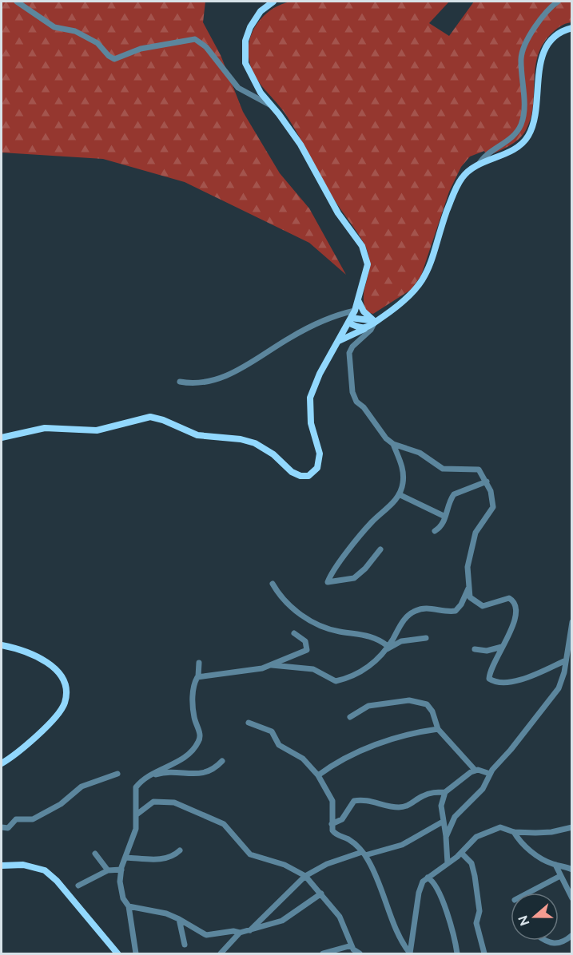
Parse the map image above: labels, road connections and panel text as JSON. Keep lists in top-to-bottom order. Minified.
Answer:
{"north":"left"}
